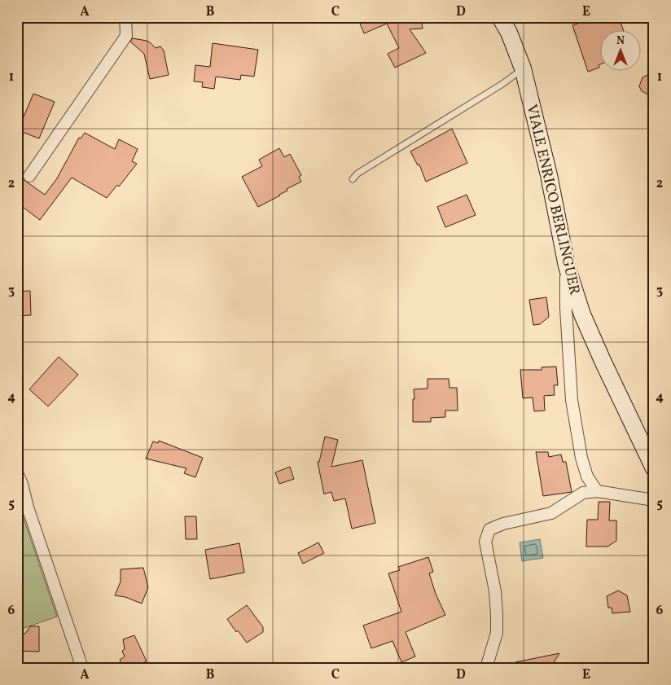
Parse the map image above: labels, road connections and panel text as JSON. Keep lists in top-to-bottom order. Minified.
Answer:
{"streets":{"main road":["VIALE ENRICO BERLINGUER"]},"north":"top","grid":{"columns":["A","B","C","D","E"],"rows":["1","2","3","4","5","6"]}}
